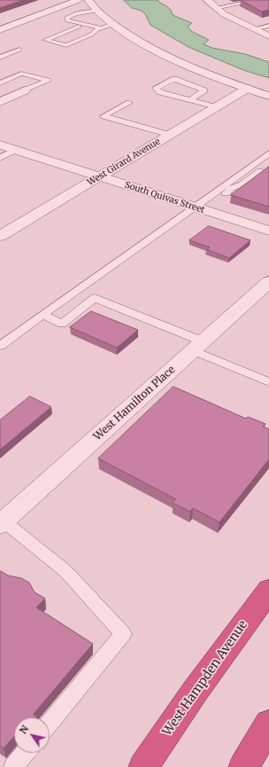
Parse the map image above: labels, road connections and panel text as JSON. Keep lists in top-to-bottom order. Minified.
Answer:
{"streets":{"highway":["West Hampden Avenue"],"street":["West Girard Avenue","South Quivas Street","West Hamilton Place"]},"crossings":[["West Girard Avenue","South Quivas Street"]],"north":"top left"}
